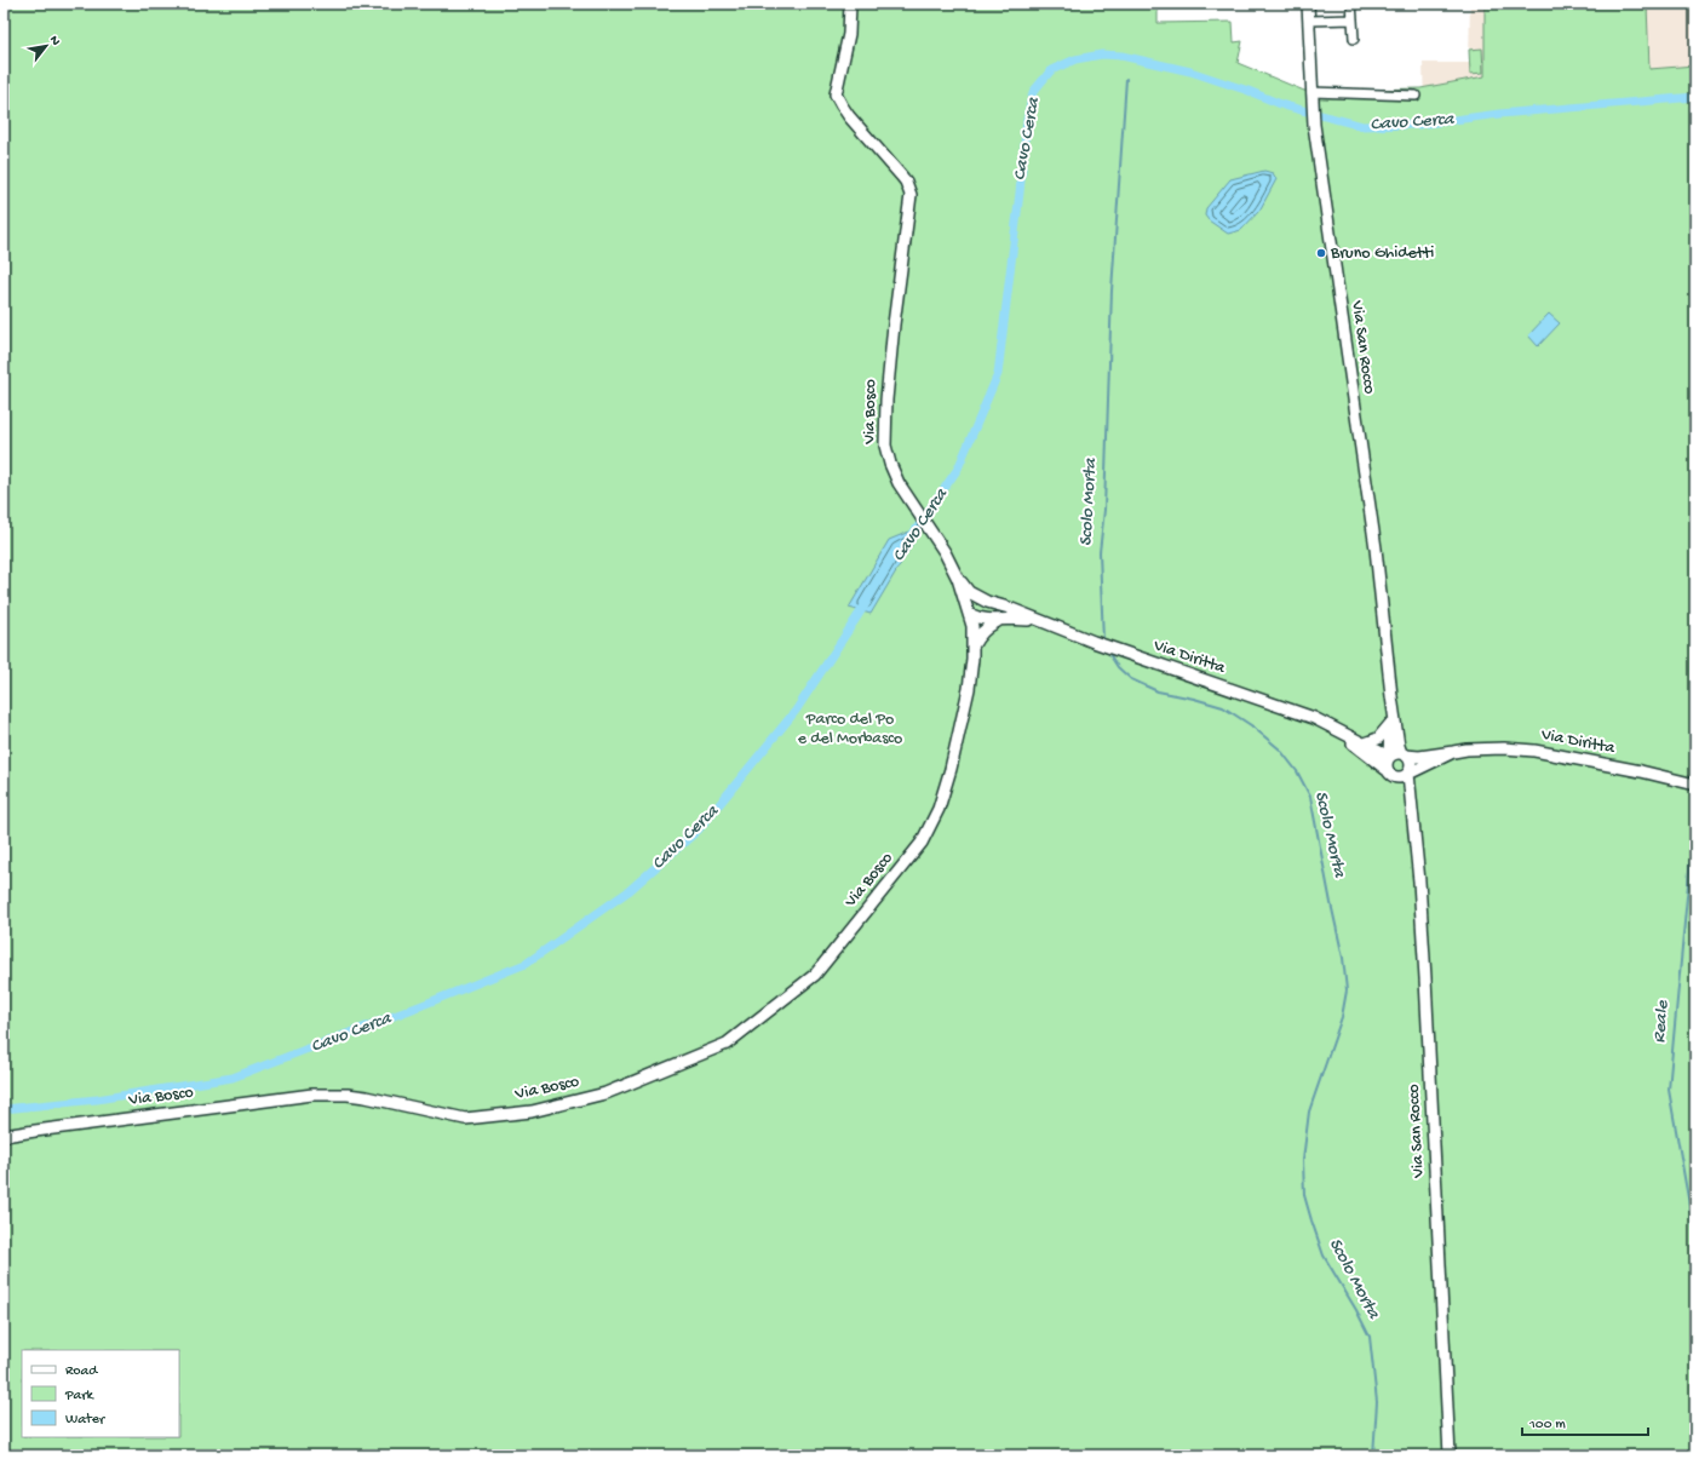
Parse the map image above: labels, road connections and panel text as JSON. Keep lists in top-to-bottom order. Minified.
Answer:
{"streets":{"street":["Via San Rocco","Via Bosco","Via Diritta"]},"crossings":[["Via San Rocco","Via Diritta"],["Via Bosco","Via Diritta"]],"water":["Cavo Cerca","Scolo Morta","Reale"],"parks":["Parco del Po e del Morbasco"],"places":["Bruno Ghidetti"],"legend":["Road","Park","Water"],"scale_bar":"100 m","north":"top right"}
